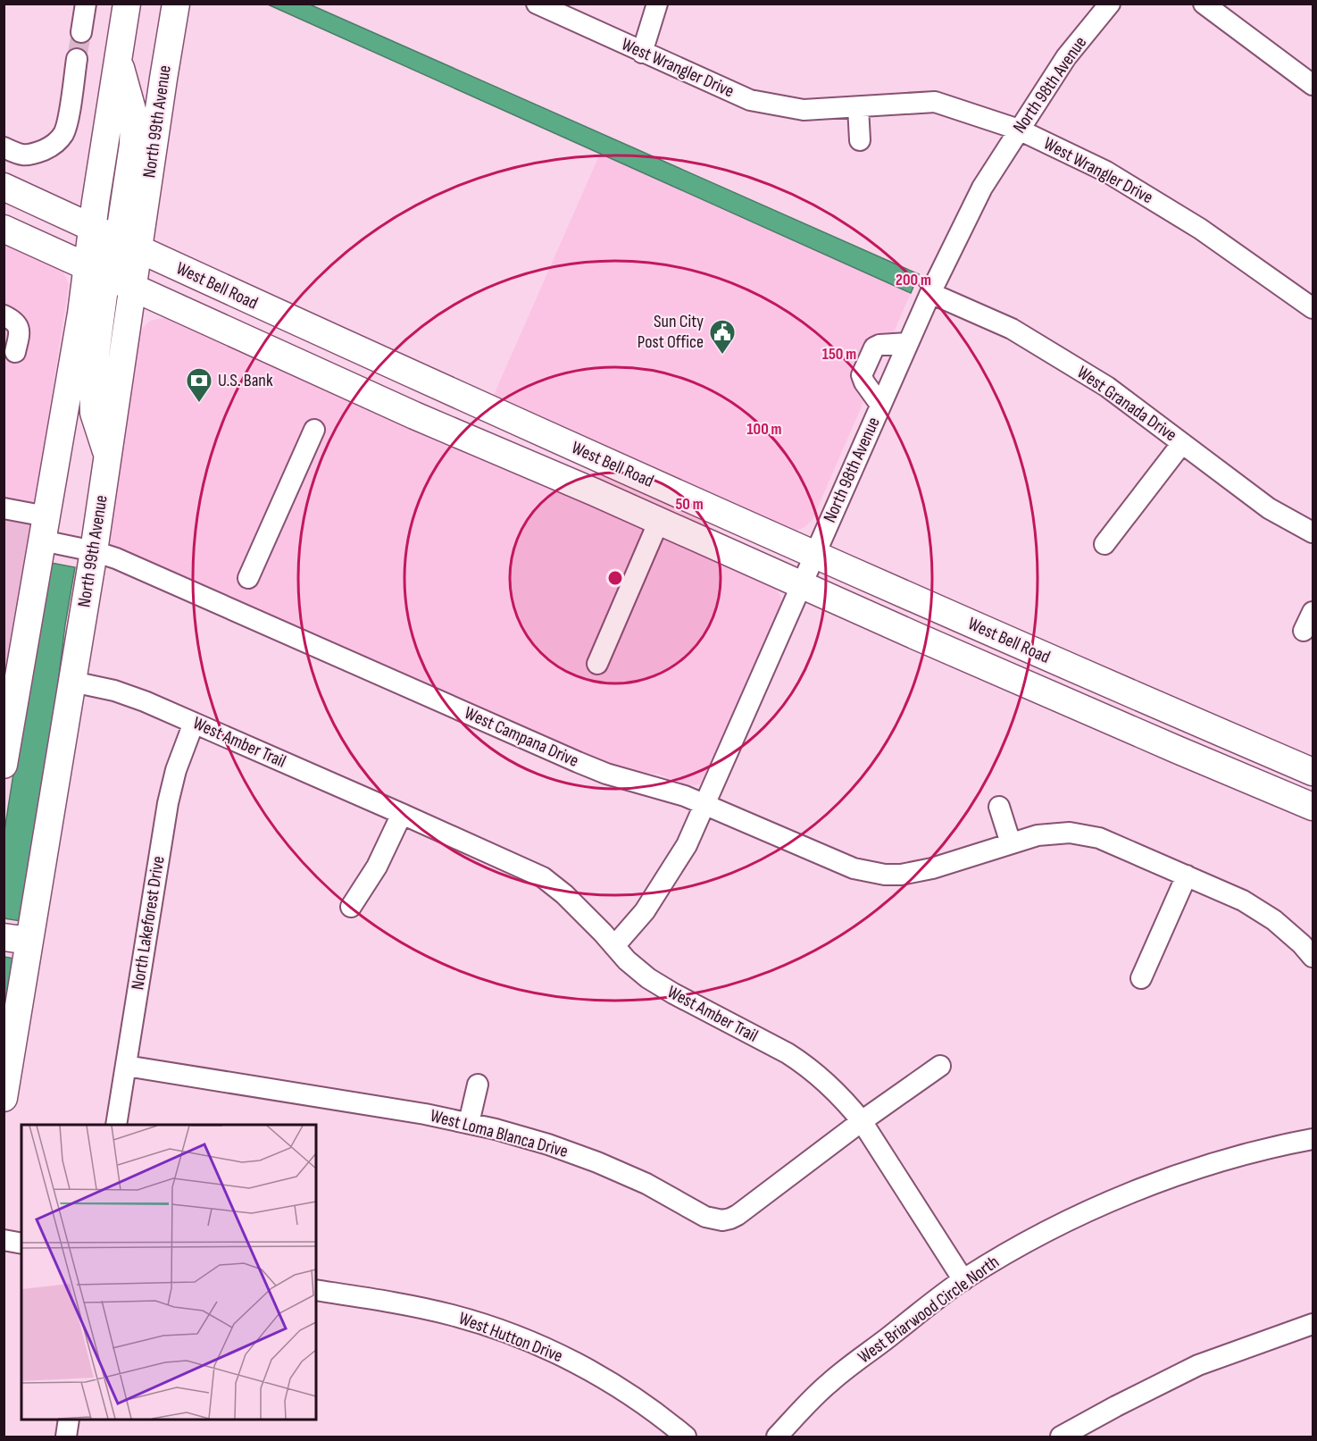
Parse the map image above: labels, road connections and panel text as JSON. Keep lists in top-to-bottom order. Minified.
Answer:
{"streets":{"main road":["North 99th Avenue","West Bell Road"],"street":["West Wrangler Drive","North 98th Avenue","West Granada Drive","West Campana Drive","West Amber Trail","North Lakeforest Drive","West Loma Blanca Drive","West Briarwood Circle North","West Hutton Drive"]},"crossings":[["West Wrangler Drive","North 98th Avenue"],["North 98th Avenue","West Bell Road"],["North 98th Avenue","West Granada Drive"],["North 98th Avenue","West Campana Drive"],["North 98th Avenue","West Amber Trail"],["North 99th Avenue","West Bell Road"],["North 99th Avenue","West Campana Drive"],["North 99th Avenue","West Amber Trail"],["West Amber Trail","North Lakeforest Drive"],["West Amber Trail","West Loma Blanca Drive"],["West Amber Trail","West Briarwood Circle North"],["North Lakeforest Drive","West Loma Blanca Drive"]],"places":{"public building":["Sun City Post Office"],"bank":["U.S. Bank"]},"rings":["200 m","150 m","100 m","50 m"]}
